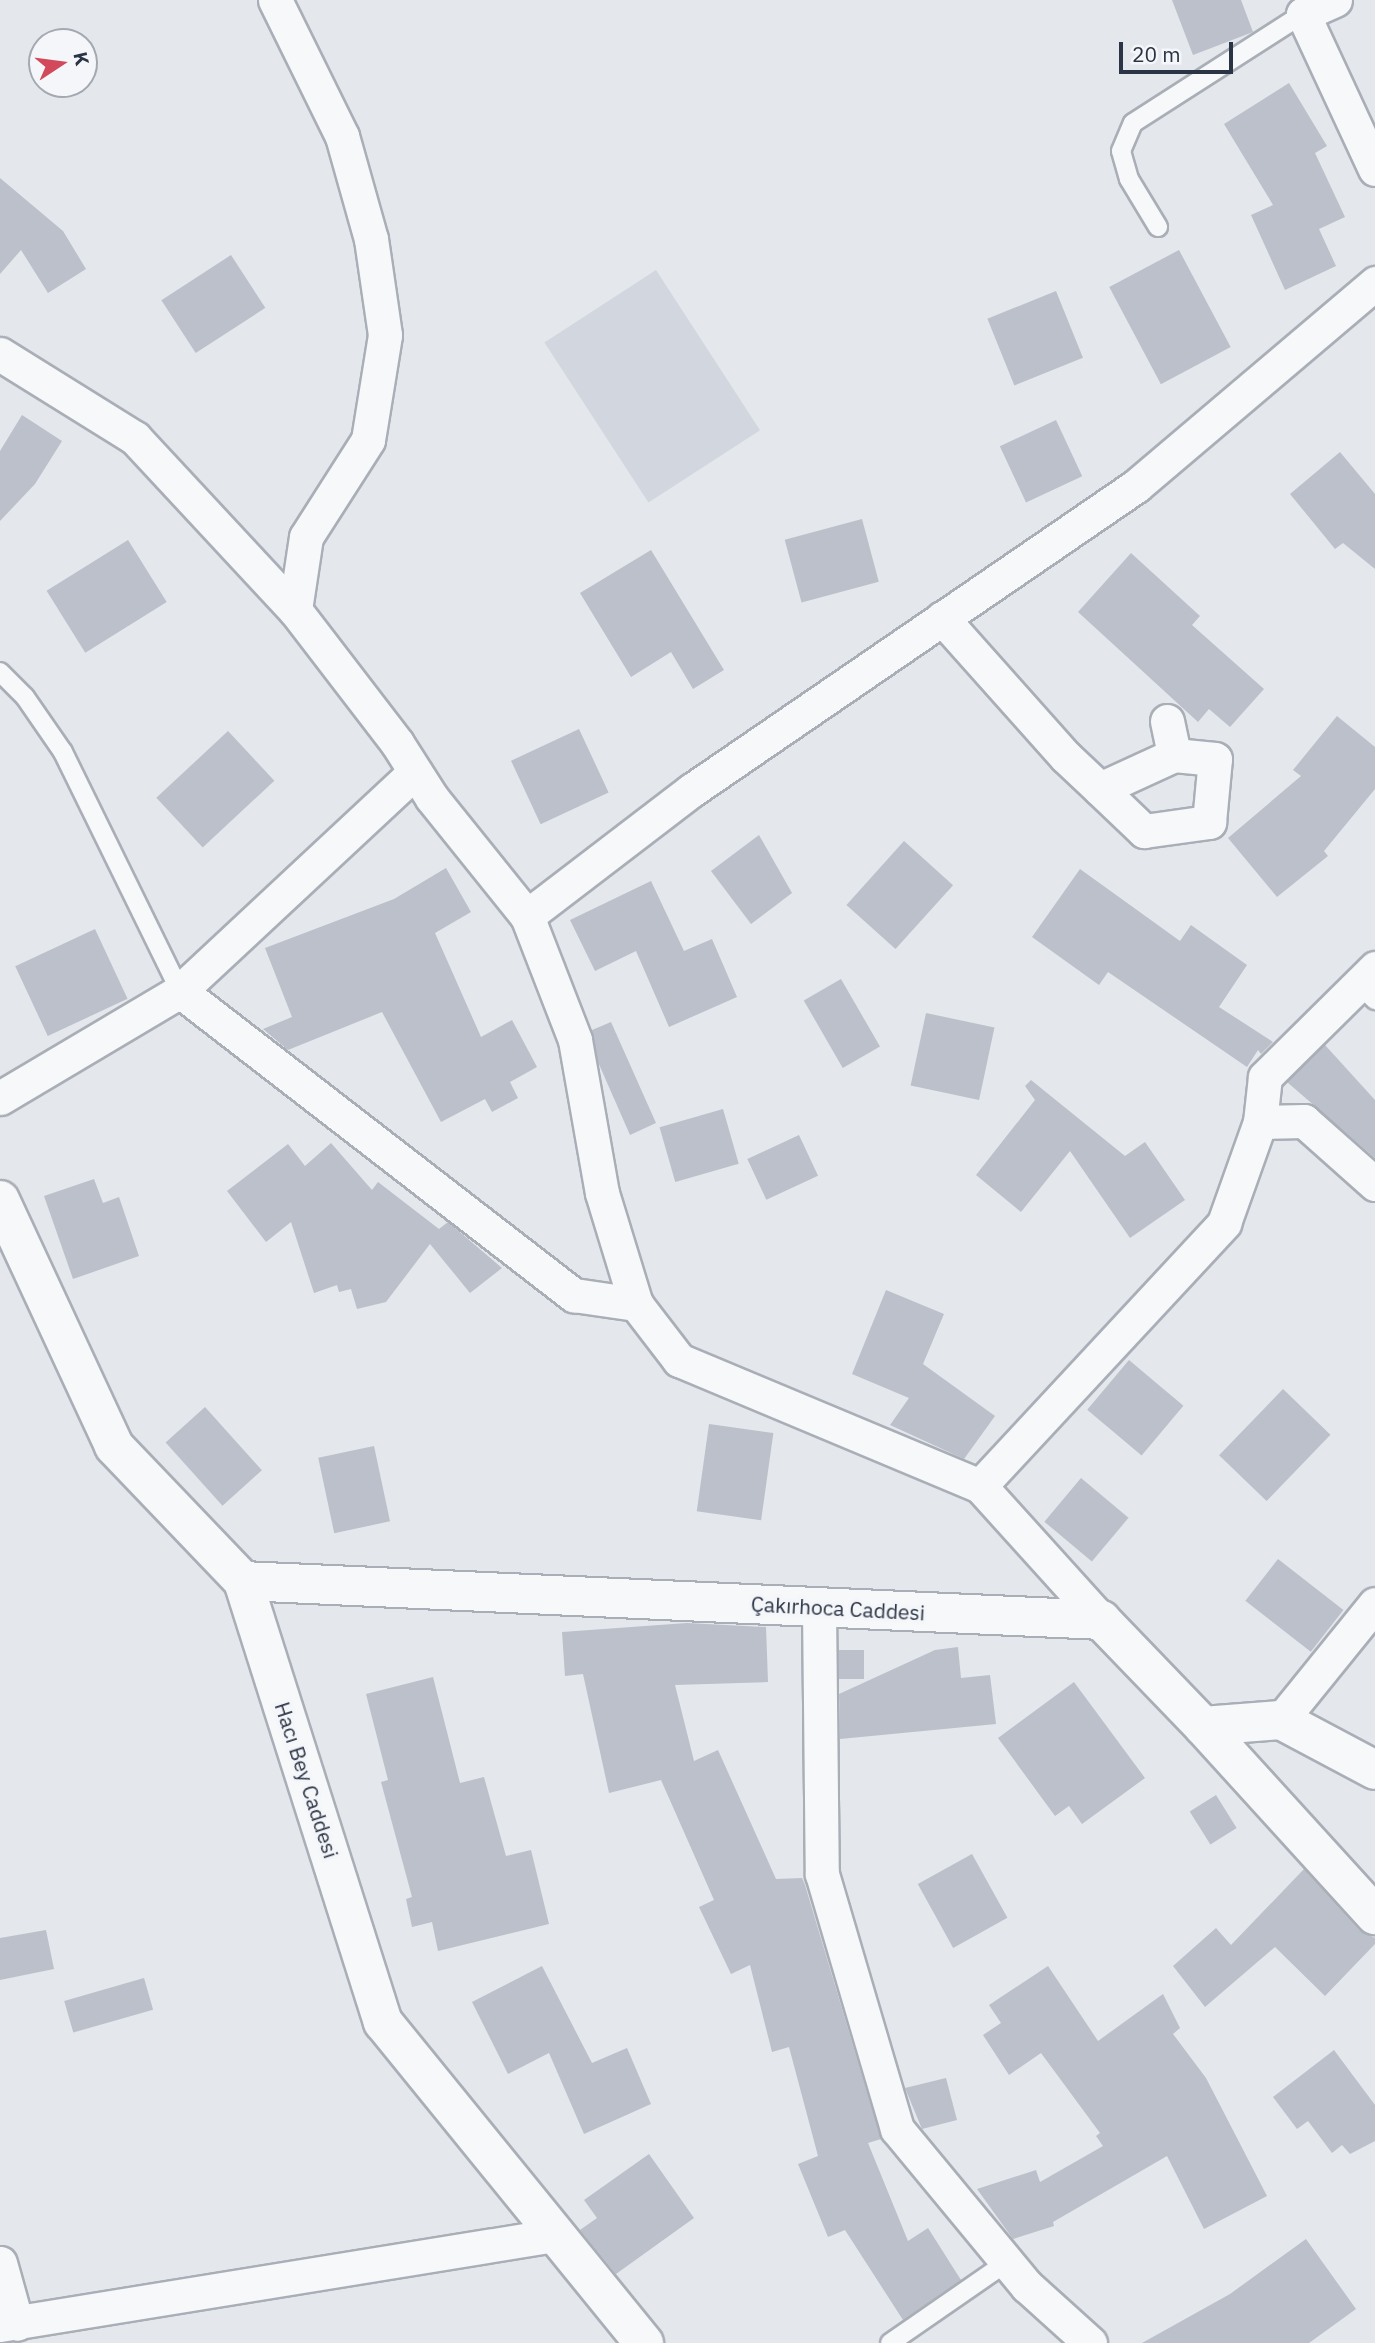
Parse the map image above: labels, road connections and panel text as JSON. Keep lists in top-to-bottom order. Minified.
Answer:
{"streets":{"street":["Çakırhoca Caddesi","Hacı Bey Caddesi"]},"crossings":[["Çakırhoca Caddesi","Hacı Bey Caddesi"]],"scale_bar":"20 m","north":"right"}
